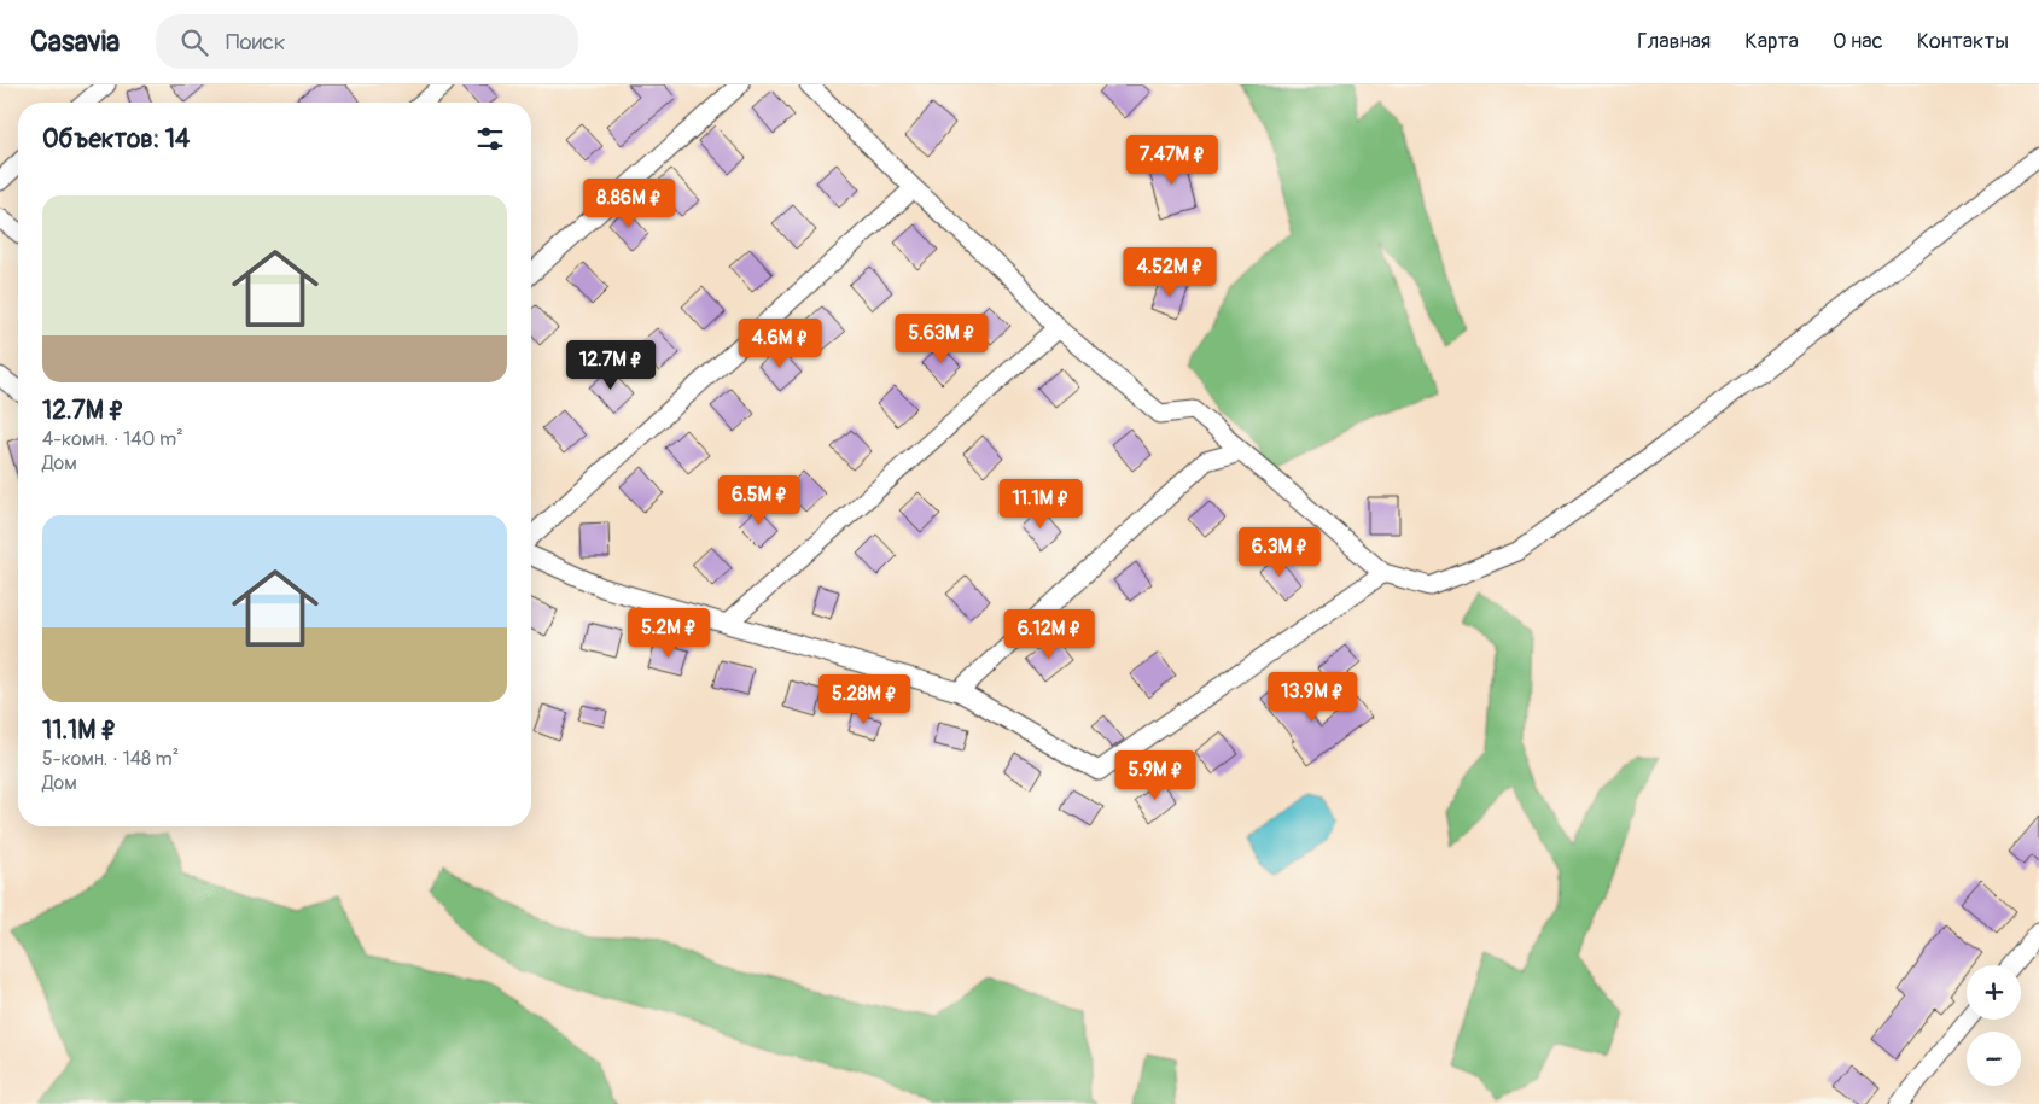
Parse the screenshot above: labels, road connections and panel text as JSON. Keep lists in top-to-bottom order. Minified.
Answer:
{"page":{"header":"Casavia","search":"Поиск","nav":["Главная","Карта","О нас","Контакты"],"heading":"Объектов: 14","price":["7.47M ₽","8.86M ₽","4.52M ₽","5.63M ₽","4.6M ₽","12.7M ₽","6.5M ₽","11.1M ₽","6.3M ₽","5.2M ₽","6.12M ₽","13.9M ₽","5.28M ₽","5.9M ₽"],"list":[{"name":"12.7M ₽","note":"4-комн. · 140 m² · Дом"},{"name":"11.1M ₽","note":"5-комн. · 148 m² · Дом"}],"map_buttons":["+","−"]}}
